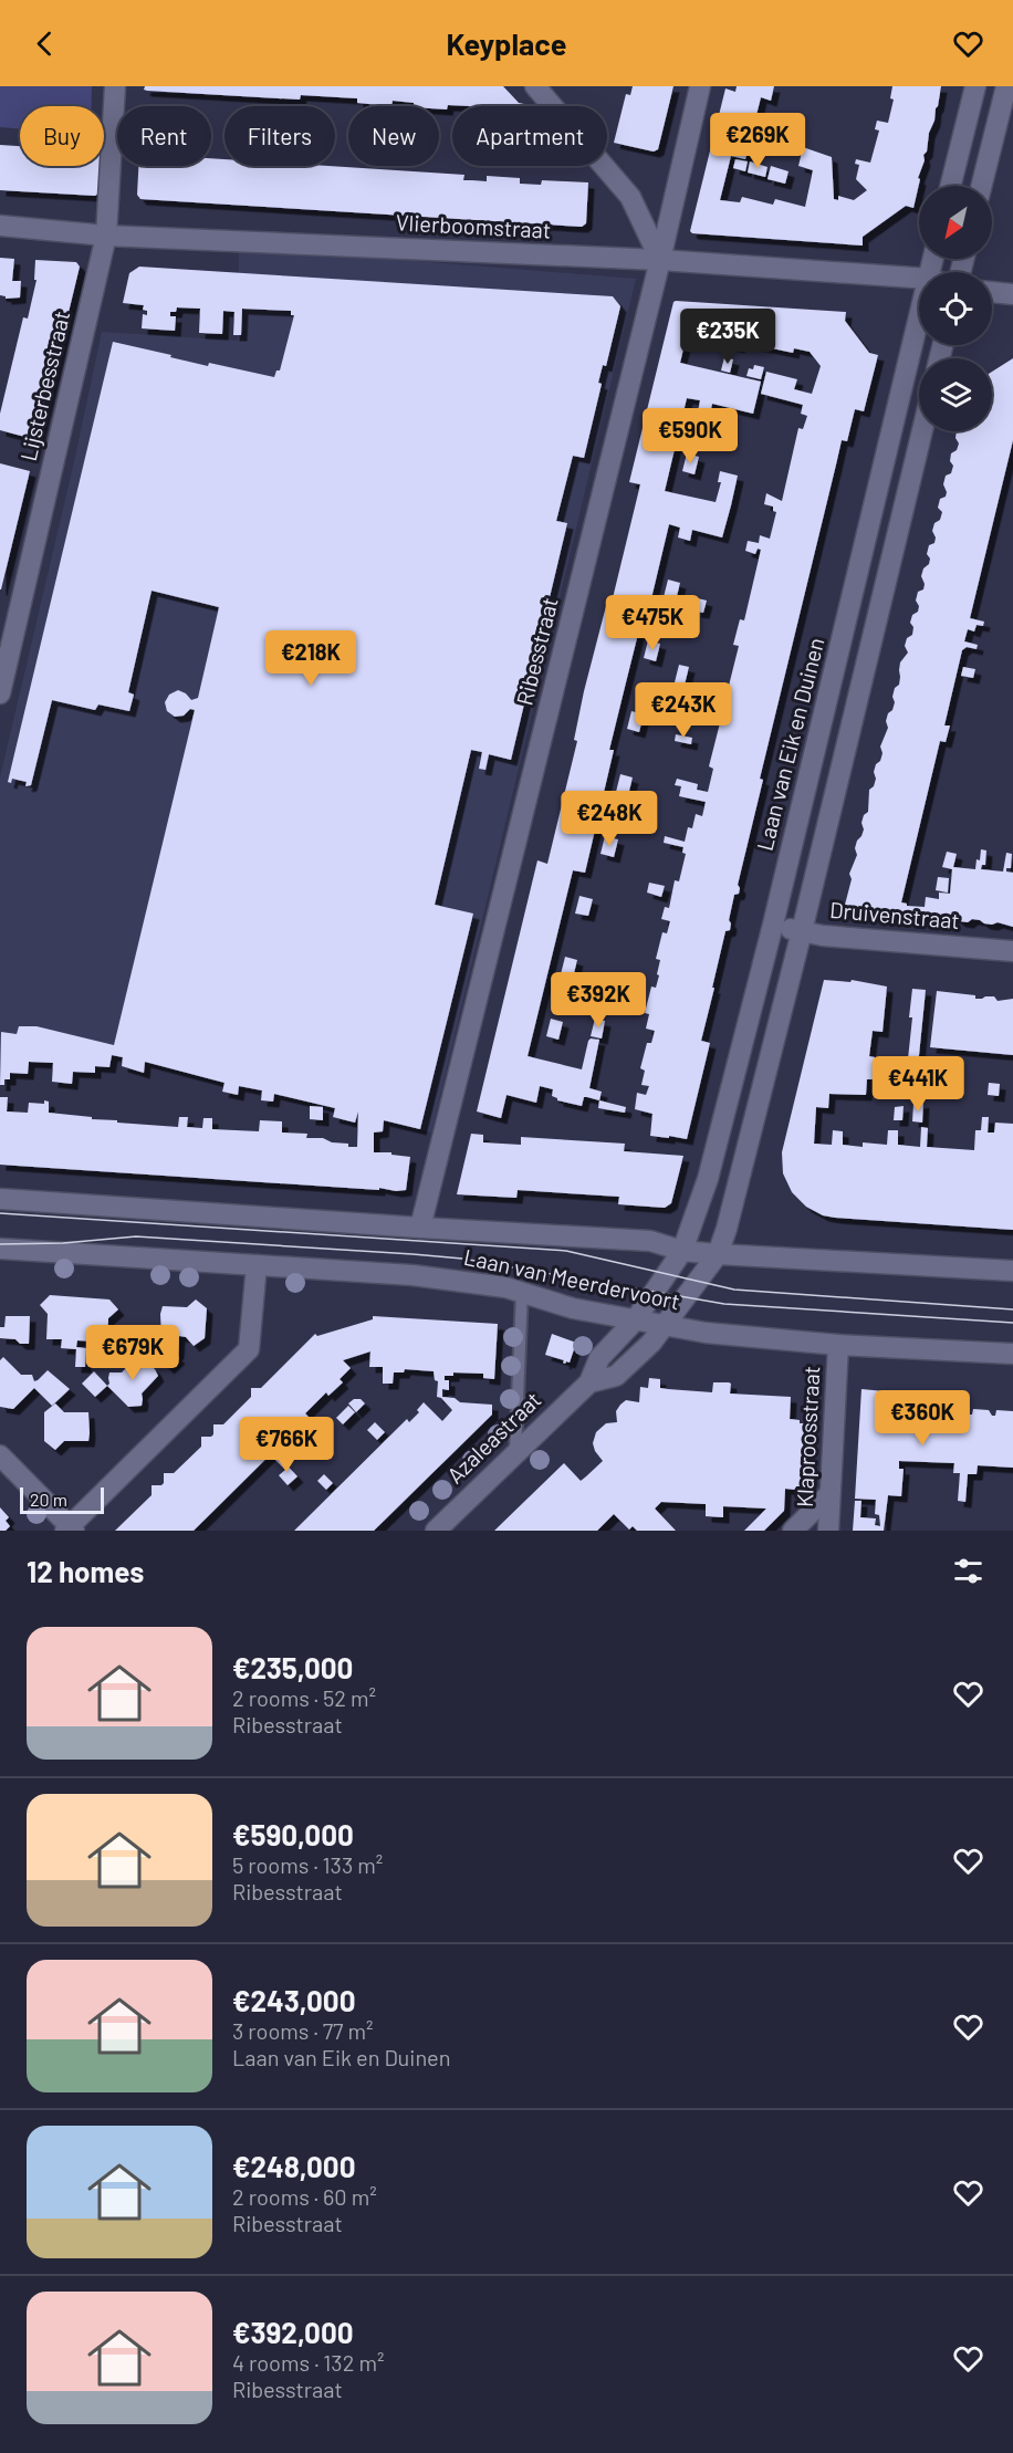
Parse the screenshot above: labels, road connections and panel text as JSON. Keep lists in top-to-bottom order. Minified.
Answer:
{"streets":{"street":["Vlierboomstraat","Lijsterbesstraat","Ribesstraat","Laan van Eik en Duinen","Druivenstraat","Laan van Meerdervoort","Klaproosstraat","Azaleastraat"]},"crossings":[["Vlierboomstraat","Lijsterbesstraat"],["Vlierboomstraat","Ribesstraat"],["Ribesstraat","Laan van Meerdervoort"],["Laan van Eik en Duinen","Druivenstraat"],["Laan van Eik en Duinen","Laan van Meerdervoort"],["Laan van Eik en Duinen","Azaleastraat"],["Laan van Meerdervoort","Klaproosstraat"],["Laan van Meerdervoort","Azaleastraat"]],"scale_bar":"20 m","north":"bottom left","page":{"header":"Keyplace","chip":["Buy","Rent","Filters","New","Apartment"],"price":["€269K","€235K","€590K","€475K","€218K","€243K","€248K","€392K","€441K","€679K","€360K","€766K"],"scale":"20 m","heading":"12 homes","list":[{"name":"€235,000","note":"2 rooms · 52 m² · Ribesstraat"},{"name":"€590,000","note":"5 rooms · 133 m² · Ribesstraat"},{"name":"€243,000","note":"3 rooms · 77 m² · Laan van Eik en Duinen"},{"name":"€248,000","note":"2 rooms · 60 m² · Ribesstraat"},{"name":"€392,000","note":"4 rooms · 132 m² · Ribesstraat"}]}}
